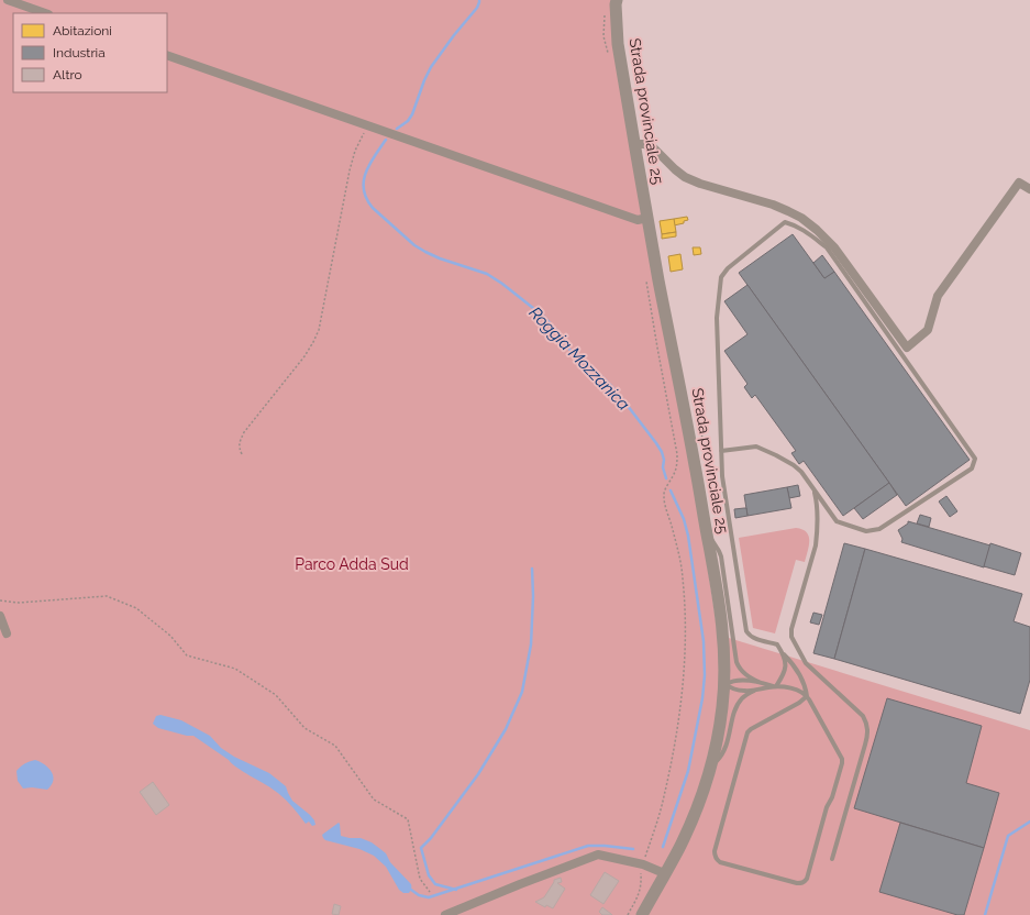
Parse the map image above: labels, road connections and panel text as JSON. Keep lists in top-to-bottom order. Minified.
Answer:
{"streets":{"street":["Strada provinciale 25"]},"water":["Roggia Mozzanica"],"parks":["Parco Adda Sud"],"legend":["Abitazioni","Industria","Altro"]}
